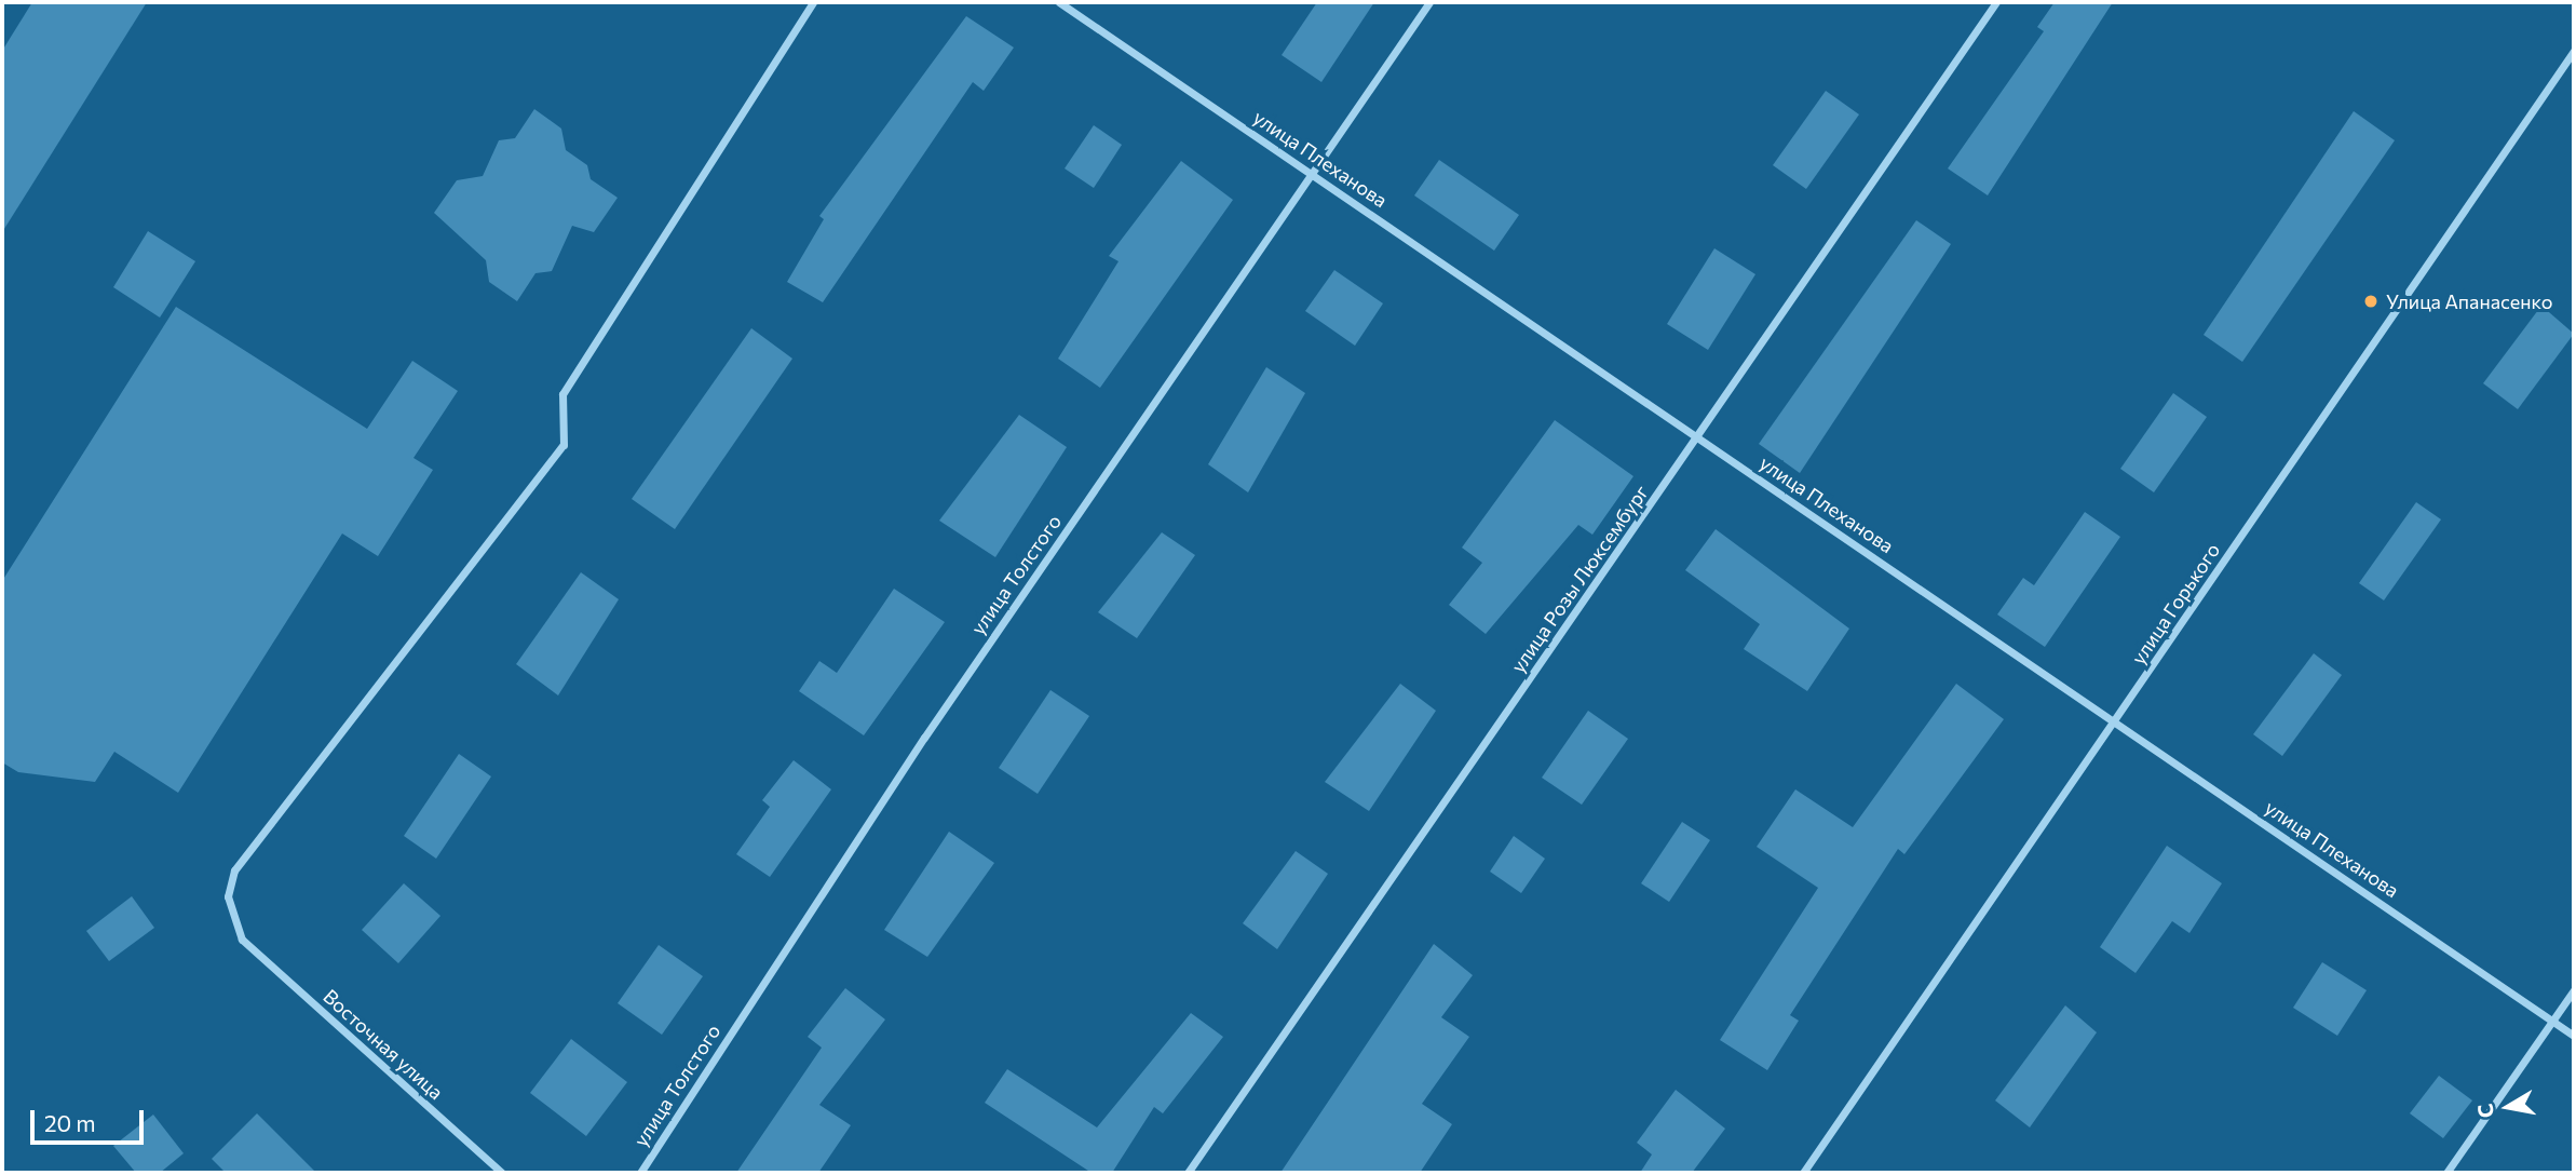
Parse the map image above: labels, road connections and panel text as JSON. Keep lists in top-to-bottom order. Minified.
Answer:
{"streets":{"street":["улица Плеханова","улица Толстого","улица Розы Люксембург","улица Горького","Восточная улица"]},"crossings":[["улица Плеханова","улица Толстого"],["улица Плеханова","улица Розы Люксембург"],["улица Плеханова","улица Горького"]],"places":["Улица Апанасенко"],"scale_bar":"20 m","north":"left"}
